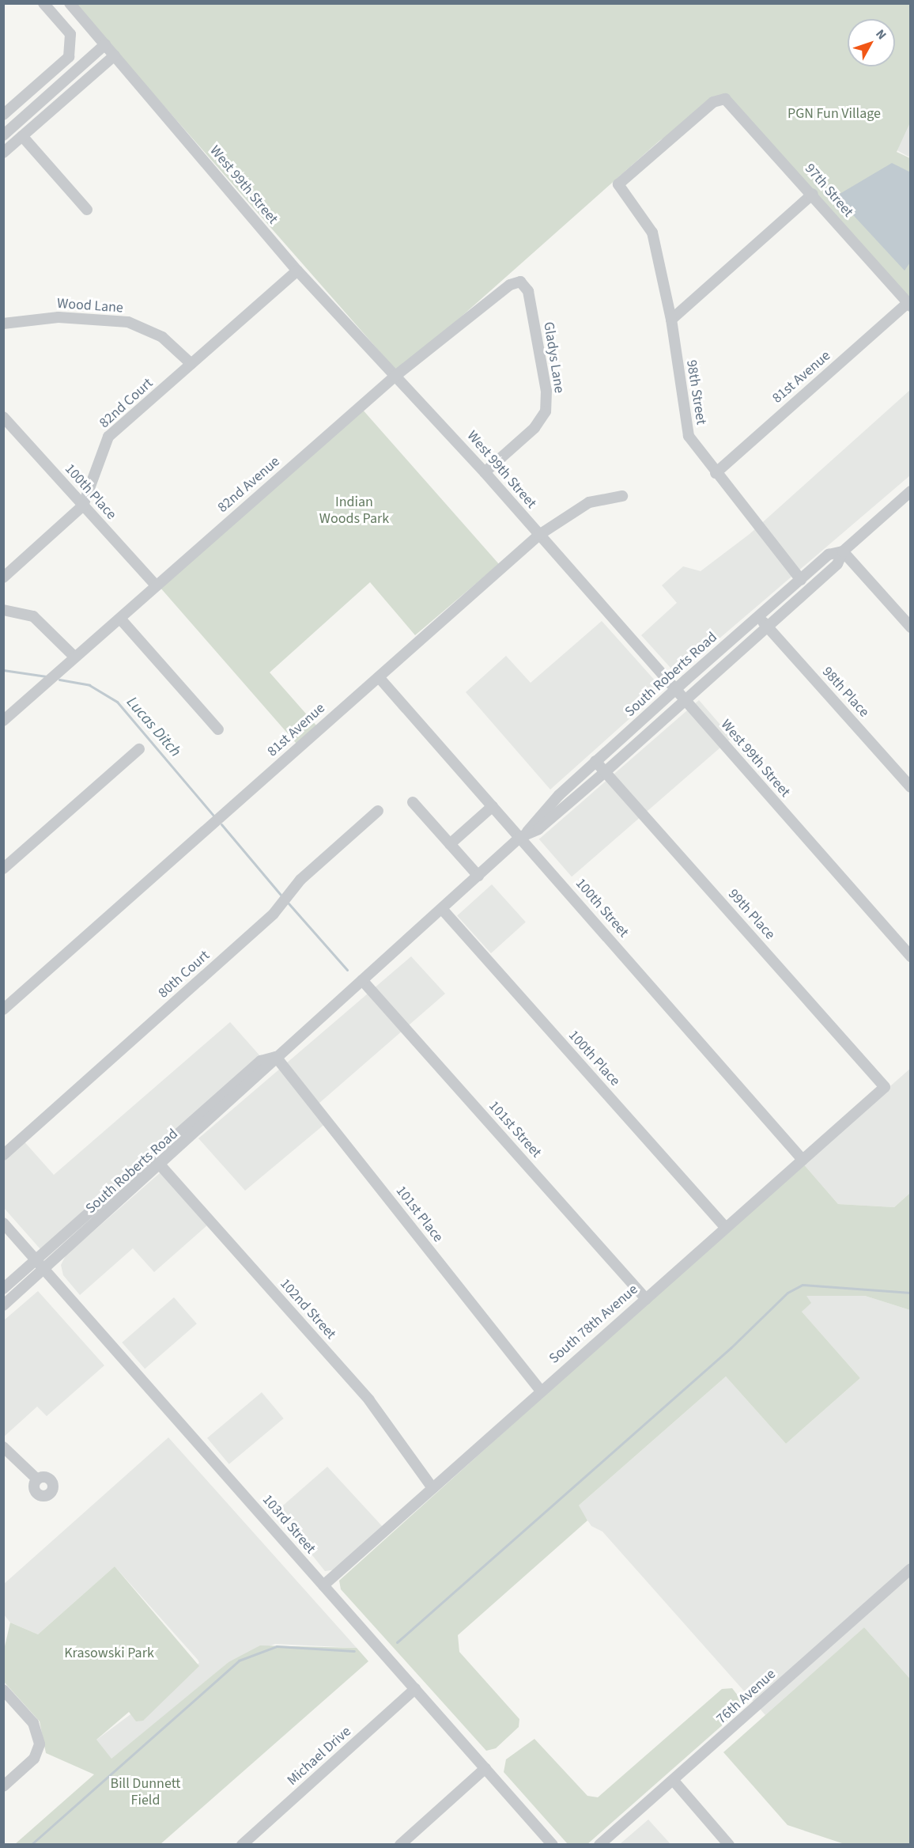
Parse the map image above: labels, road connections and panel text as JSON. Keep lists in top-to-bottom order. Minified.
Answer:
{"streets":{"street":["West 99th Street","97th Street","Wood Lane","Gladys Lane","81st Avenue","98th Street","82nd Court","82nd Avenue","100th Place","South Roberts Road","98th Place","100th Street","99th Place","80th Court","101st Street","101st Place","102nd Street","South 78th Avenue","103rd Street","76th Avenue","Michael Drive"]},"crossings":[["West 99th Street","Gladys Lane"],["West 99th Street","81st Avenue"],["West 99th Street","82nd Court"],["West 99th Street","82nd Avenue"],["West 99th Street","South Roberts Road"],["97th Street","81st Avenue"],["97th Street","98th Street"],["Wood Lane","82nd Court"],["Gladys Lane","82nd Avenue"],["81st Avenue","98th Street"],["81st Avenue","100th Street"],["98th Street","South Roberts Road"],["82nd Court","100th Place"],["82nd Avenue","100th Place"],["100th Place","South Roberts Road"],["100th Place","South 78th Avenue"],["South Roberts Road","98th Place"],["South Roberts Road","100th Street"],["South Roberts Road","99th Place"],["South Roberts Road","101st Street"],["South Roberts Road","101st Place"],["South Roberts Road","102nd Street"],["South Roberts Road","103rd Street"],["100th Street","South 78th Avenue"],["99th Place","South 78th Avenue"],["101st Street","South 78th Avenue"],["101st Place","South 78th Avenue"],["102nd Street","South 78th Avenue"],["South 78th Avenue","103rd Street"],["103rd Street","Michael Drive"]],"water":["Lucas Ditch"],"parks":["PGN Fun Village","Indian Woods Park","Krasowski Park","Bill Dunnett Field"],"north":"top right"}
